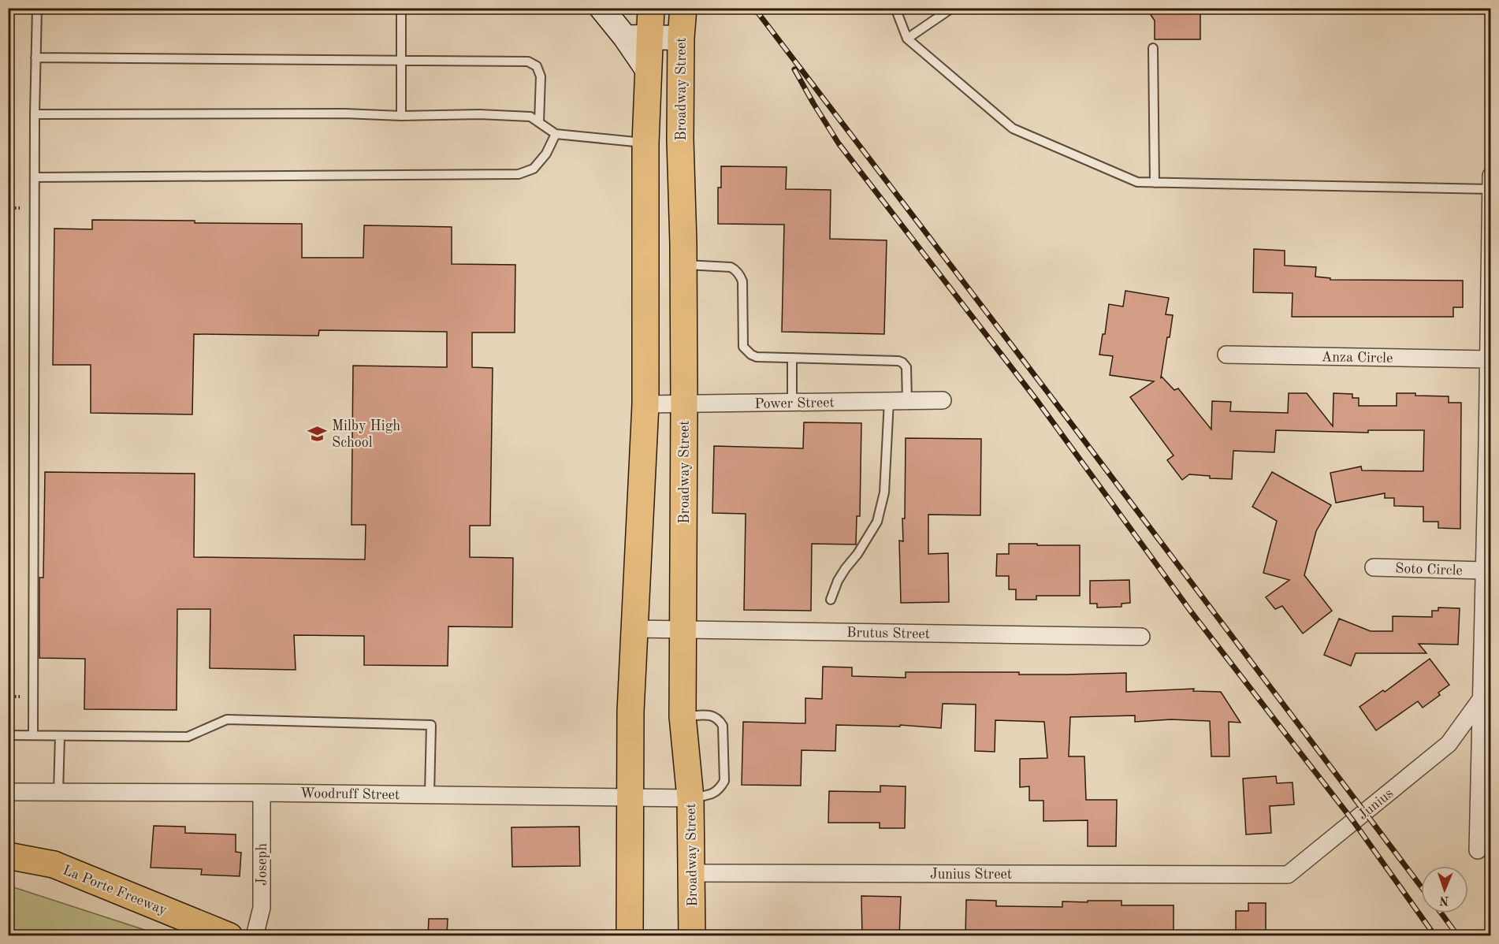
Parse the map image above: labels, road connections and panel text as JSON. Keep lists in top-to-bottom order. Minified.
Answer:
{"streets":{"main road":["Broadway Street","La Porte Freeway"],"street":["Anza Circle","Power Street","Soto Circle","Brutus Street","Woodruff Street","Junius","Joseph","Junius Street"]},"crossings":[["Broadway Street","Power Street"],["Broadway Street","Brutus Street"],["Broadway Street","Woodruff Street"],["Broadway Street","Junius Street"],["Woodruff Street","Joseph"],["Junius","Junius Street"]],"places":{"school or university":["Milby High School"]},"north":"bottom"}
